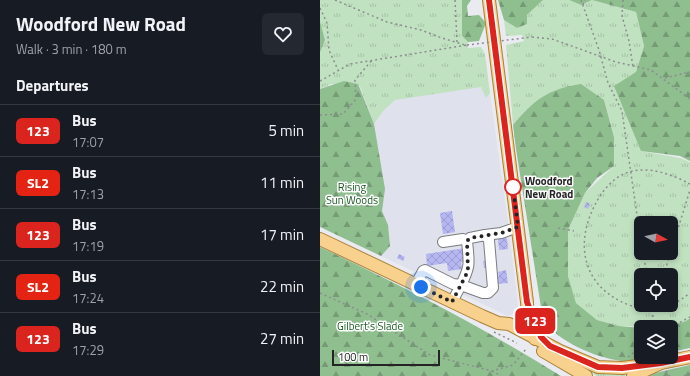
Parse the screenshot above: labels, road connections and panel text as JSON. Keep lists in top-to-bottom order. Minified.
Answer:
{"parks":["Rising Sun Woods","Gilbert's Slade"],"places":["Woodford New Road"],"lines":["bus line 123"],"scale_bar":"100 m","north":"right","page":{"heading":[["Woodford New Road","Walk · 3 min · 180 m"],"Departures"],"on_map":"123","list":[{"mark":"123","name":"Bus","note":"17:07","value":"5 min"},{"mark":"SL2","name":"Bus","note":"17:13","value":"11 min"},{"mark":"123","name":"Bus","note":"17:19","value":"17 min"},{"mark":"SL2","name":"Bus","note":"17:24","value":"22 min"},{"mark":"123","name":"Bus","note":"17:29","value":"27 min"}],"scale":"100 m"}}
